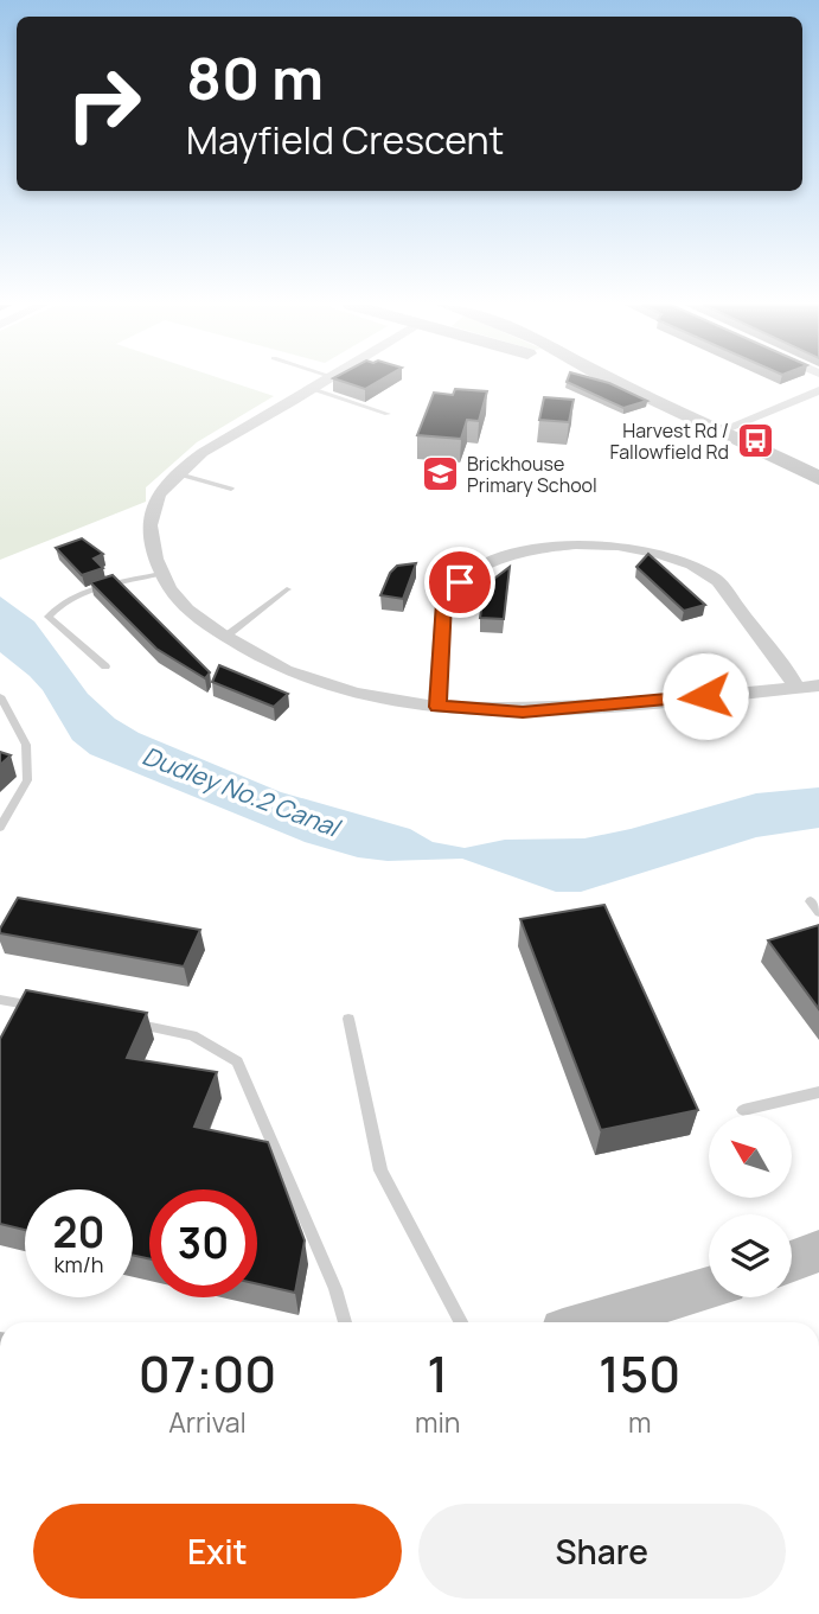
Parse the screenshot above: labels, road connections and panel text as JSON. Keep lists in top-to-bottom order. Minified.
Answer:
{"water":["Dudley No.2 Canal"],"places":{"bus stop":["Harvest Rd / Fallowfield Rd"],"school or university":["Brickhouse Primary School"]},"north":"top left","page":{"turn":["80 m","Mayfield Crescent"],"speed":"20 km/h","limit":"30","eta":["07:00","Arrival","1","min","150","m"],"buttons":["Exit","Share"]}}
